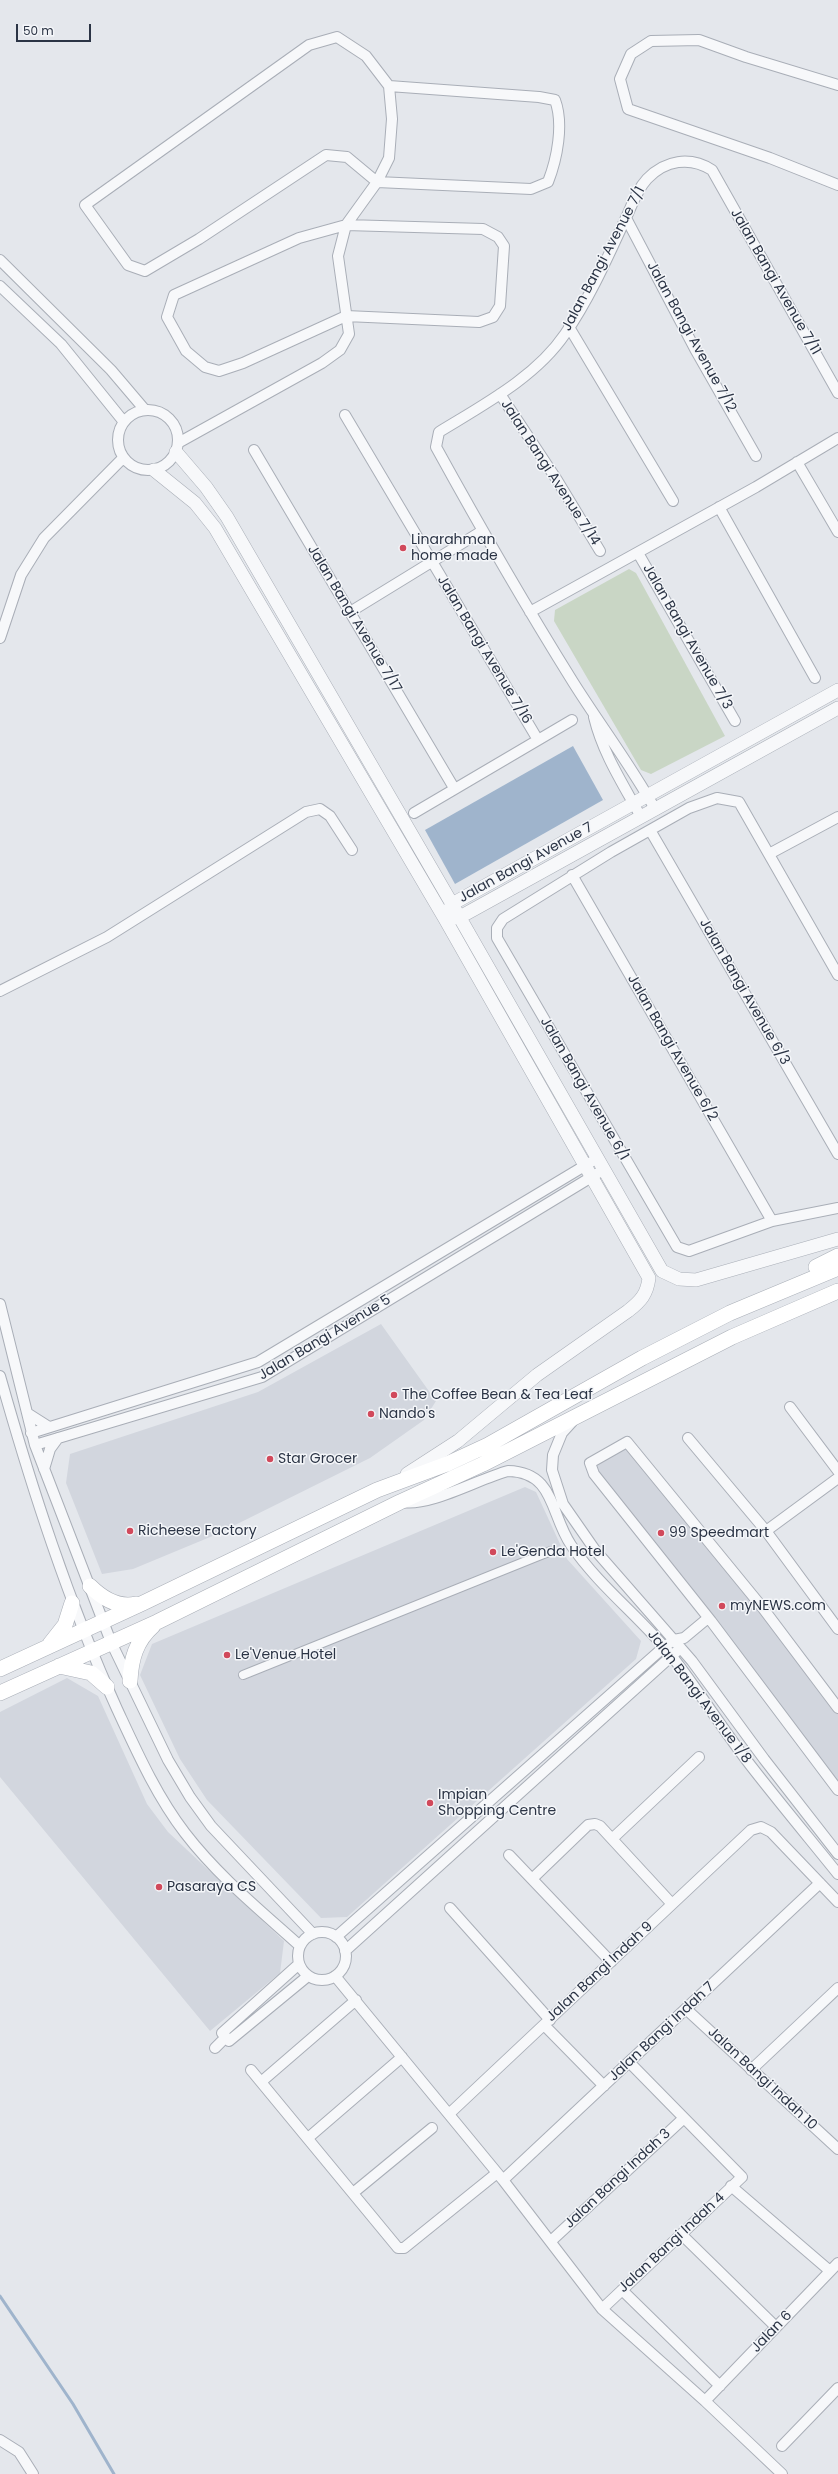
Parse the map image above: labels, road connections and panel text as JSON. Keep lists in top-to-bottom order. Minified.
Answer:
{"streets":{"street":["Jalan Bangi Avenue 7/1","Jalan Bangi Avenue 7/11","Jalan Bangi Avenue 7/12","Jalan Bangi Avenue 7/14","Jalan Bangi Avenue 7/17","Jalan Bangi Avenue 7/3","Jalan Bangi Avenue 7/16","Jalan Bangi Avenue 7","Jalan Bangi Avenue 6/3","Jalan Bangi Avenue 6/2","Jalan Bangi Avenue 6/1","Jalan Bangi Avenue 5","Jalan Bangi Avenue 1/8","Jalan Bangi Indah 9","Jalan Bangi Indah 7","Jalan Bangi Indah 10","Jalan Bangi Indah 3","Jalan Bangi Indah 4","Jalan 6"]},"crossings":[["Jalan Bangi Avenue 7/1","Jalan Bangi Avenue 7/11"],["Jalan Bangi Avenue 7/1","Jalan Bangi Avenue 7/12"],["Jalan Bangi Avenue 7/1","Jalan Bangi Avenue 7/14"],["Jalan Bangi Avenue 6/2","Jalan Bangi Avenue 6/1"],["Jalan Bangi Indah 9","Jalan Bangi Indah 7"],["Jalan Bangi Indah 7","Jalan Bangi Indah 10"],["Jalan Bangi Indah 3","Jalan Bangi Indah 4"]],"places":["Linarahman home made","The Coffee Bean & Tea Leaf","Nando's","Star Grocer","Richeese Factory","99 Speedmart","Le'Genda Hotel","myNEWS.com","Le'Venue Hotel","Impian Shopping Centre","Pasaraya CS"],"scale_bar":"50 m"}
